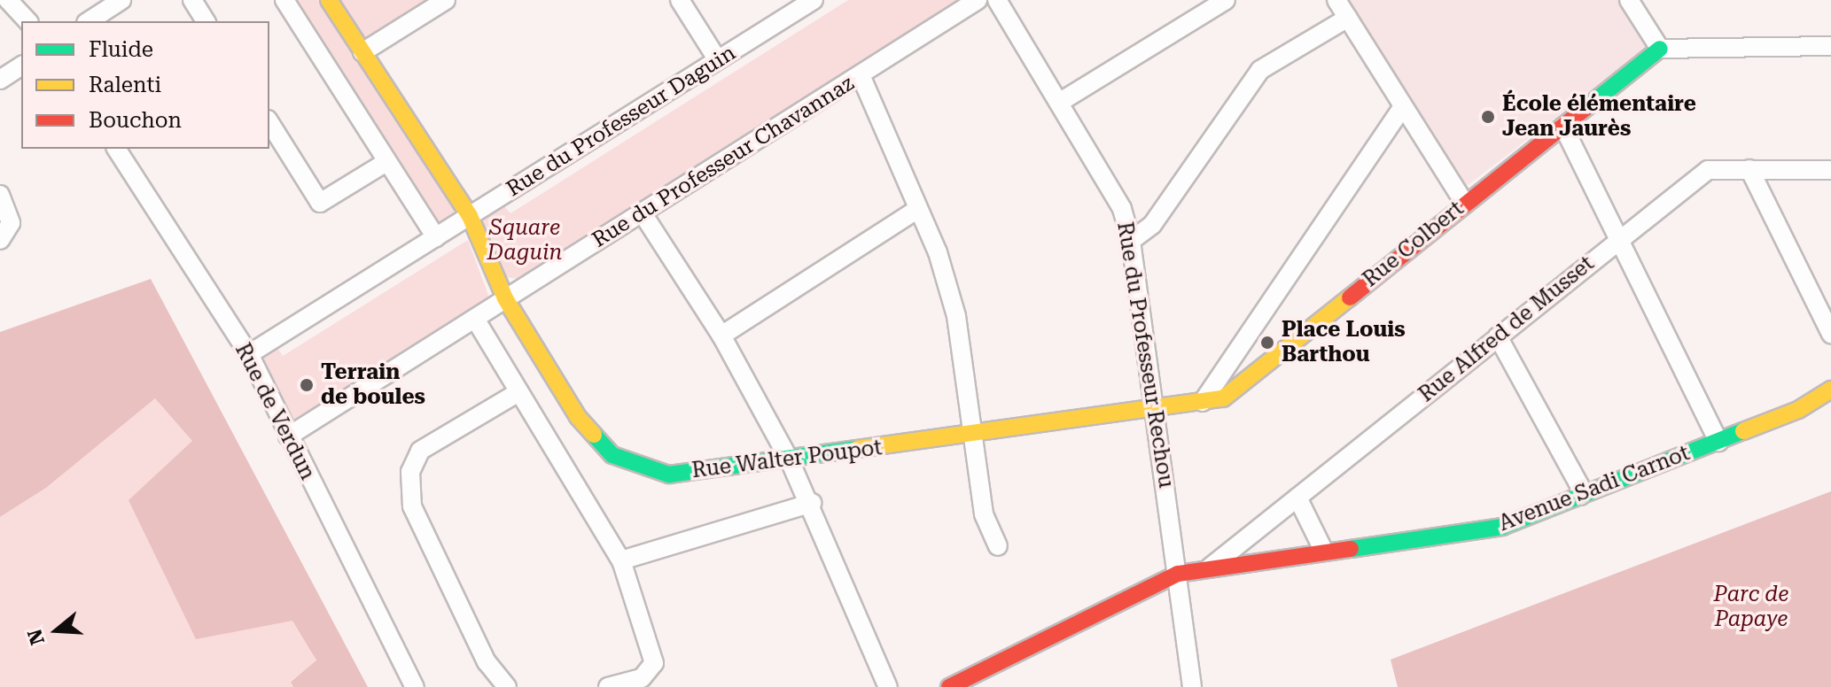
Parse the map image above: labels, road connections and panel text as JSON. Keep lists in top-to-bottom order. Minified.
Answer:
{"streets":{"street":["Rue du Professeur Daguin","Rue du Professeur Chavannaz","Rue Colbert","Rue Alfred de Musset","Rue du Professeur Rechou","Rue de Verdun","Rue Walter Poupot","Avenue Sadi Carnot"]},"crossings":[["Rue du Professeur Daguin","Rue de Verdun"],["Rue du Professeur Daguin","Rue Walter Poupot"],["Rue du Professeur Chavannaz","Rue de Verdun"],["Rue du Professeur Chavannaz","Rue Walter Poupot"],["Rue Colbert","Rue du Professeur Rechou"],["Rue Colbert","Rue Walter Poupot"],["Rue Alfred de Musset","Avenue Sadi Carnot"],["Rue du Professeur Rechou","Rue Walter Poupot"],["Rue du Professeur Rechou","Avenue Sadi Carnot"]],"parks":["Square Daguin","Parc de Papaye"],"places":["École élémentaire Jean Jaurès","Place Louis Barthou","Terrain de boules"],"legend":["Fluide","Ralenti","Bouchon"],"north":"left"}
